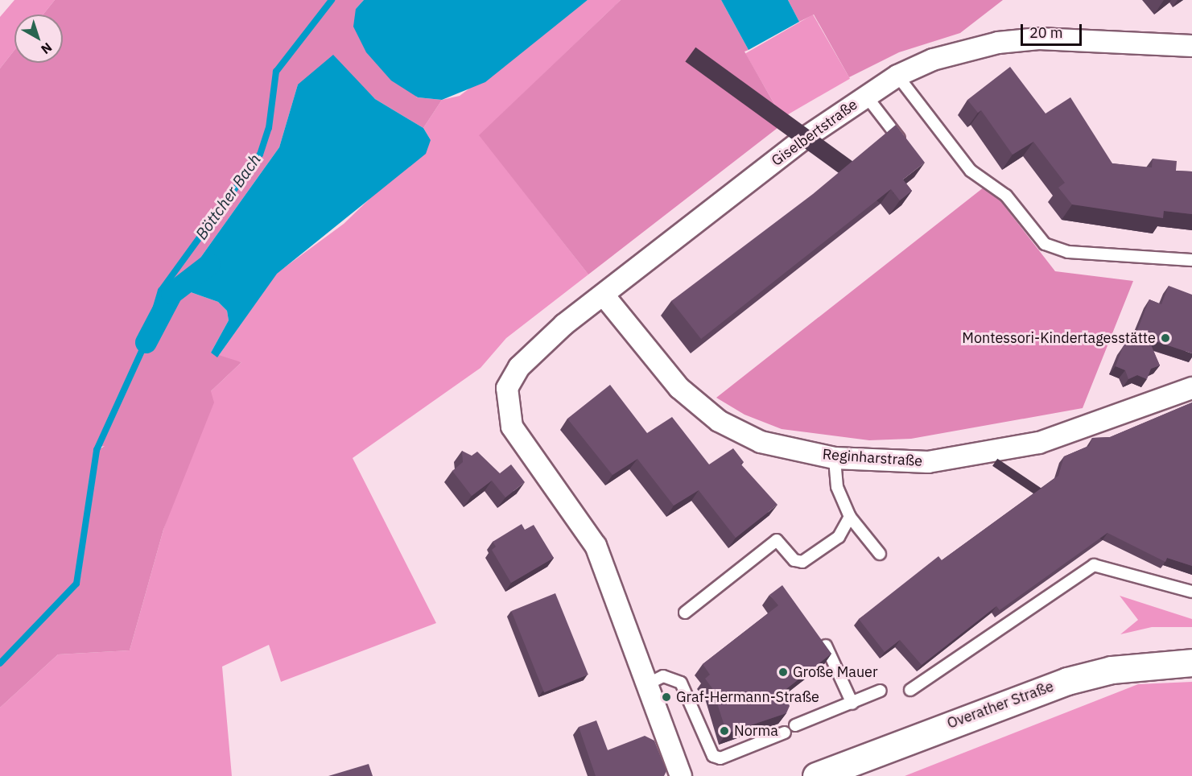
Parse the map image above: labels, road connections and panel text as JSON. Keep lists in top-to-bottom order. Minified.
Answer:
{"streets":{"main road":["Overather Straße"],"street":["Giselbertstraße","Reginharstraße"]},"crossings":[["Giselbertstraße","Reginharstraße"]],"water":["Böttcher Bach"],"places":["Montessori-Kindertagesstätte","Große Mauer","Graf-Hermann-Straße","Norma"],"scale_bar":"20 m","north":"bottom right"}
